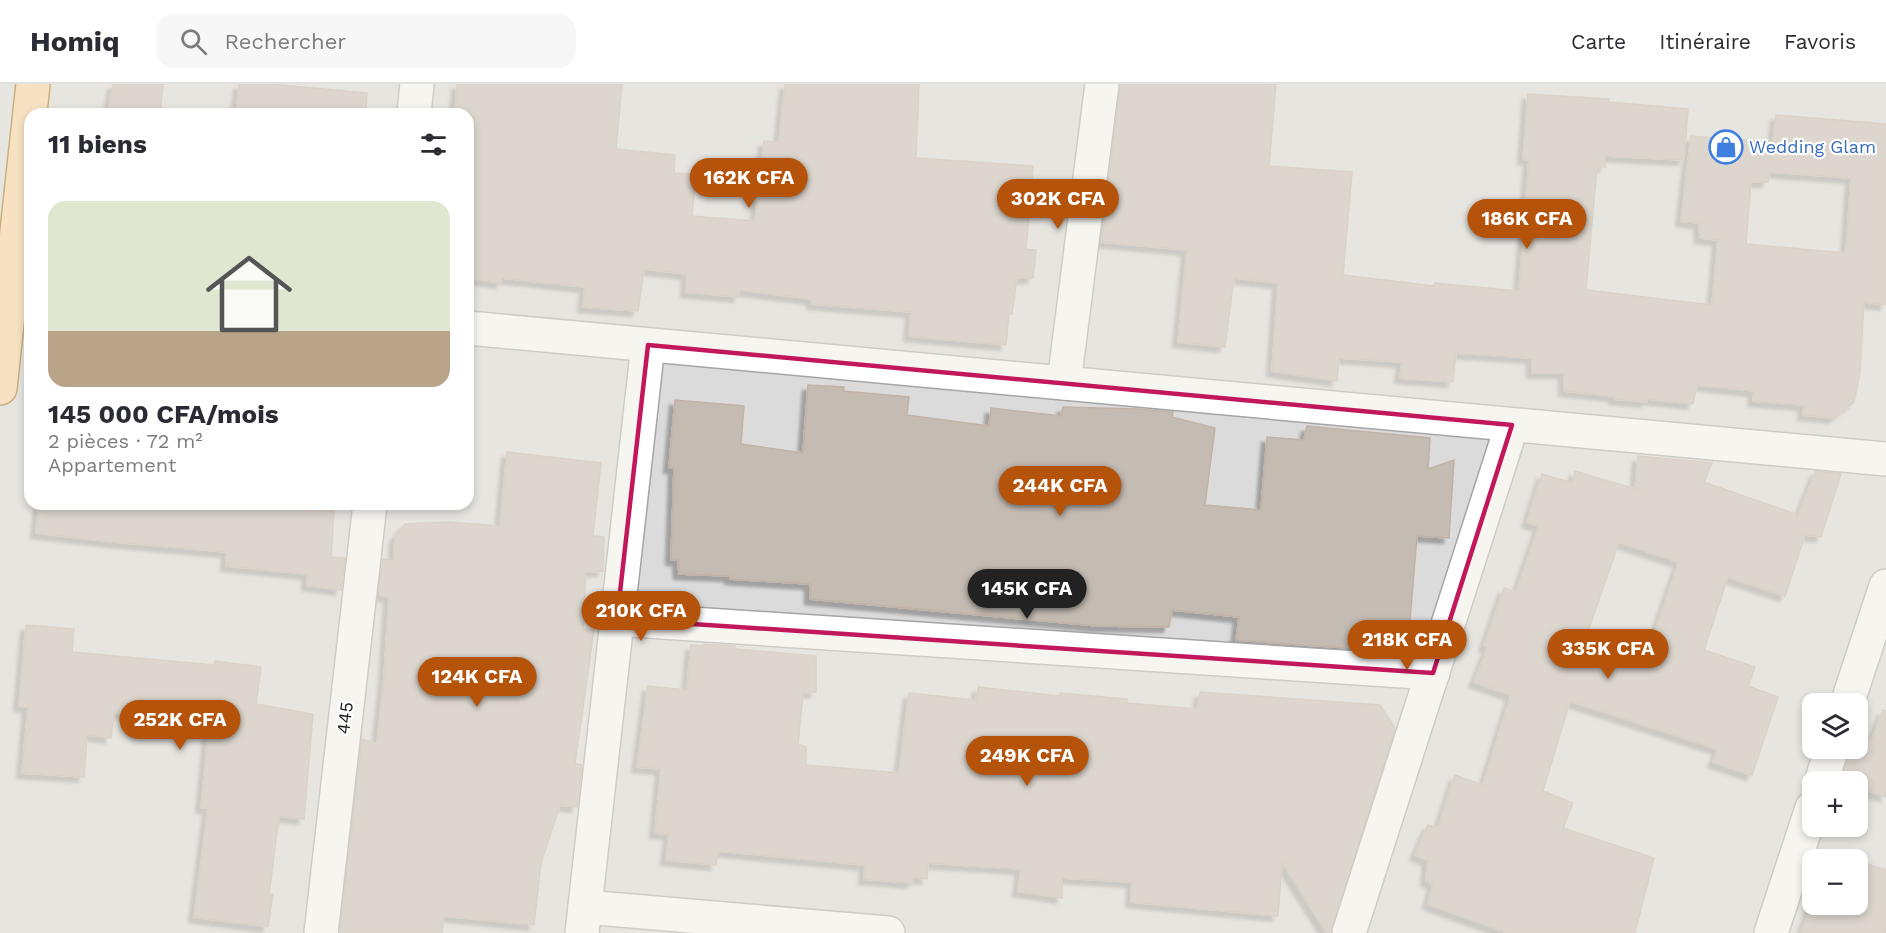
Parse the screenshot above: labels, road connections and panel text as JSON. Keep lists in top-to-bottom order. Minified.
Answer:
{"streets":{"street":["445"]},"places":{"shop":["Wedding Glam"]},"page":{"header":"Homiq","search":"Rechercher","nav":["Carte","Itinéraire","Favoris"],"heading":"11 biens","price":["162K CFA","302K CFA","186K CFA","244K CFA","145K CFA","210K CFA","218K CFA","335K CFA","124K CFA","252K CFA","249K CFA"],"list":[{"name":"145 000 CFA/mois","note":"2 pièces · 72 m² · Appartement"}],"map_buttons":["+","−"]}}
